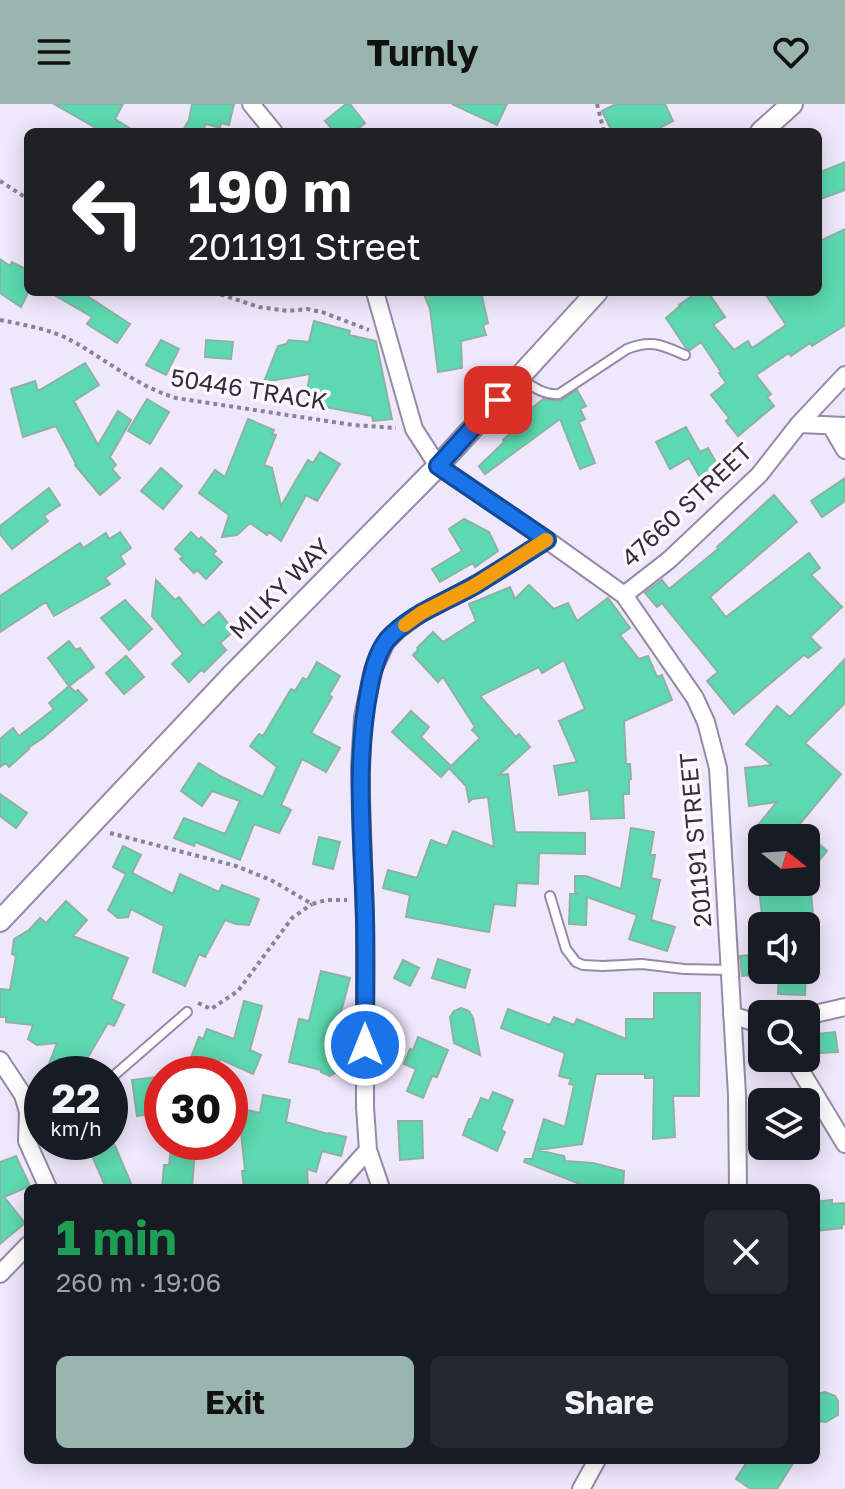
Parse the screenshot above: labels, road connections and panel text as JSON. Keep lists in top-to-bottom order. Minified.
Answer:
{"streets":{"street":["47660 STREET","MILKY WAY","201191 STREET"],"path":["50446 TRACK"]},"crossings":[["47660 STREET","201191 STREET"],["MILKY WAY","201191 STREET"]],"north":"right","page":{"header":"Turnly","turn":["190 m","201191 Street"],"speed":"22 km/h","limit":"30","heading":["1 min","260 m · 19:06"],"buttons":["Exit","Share"]}}
